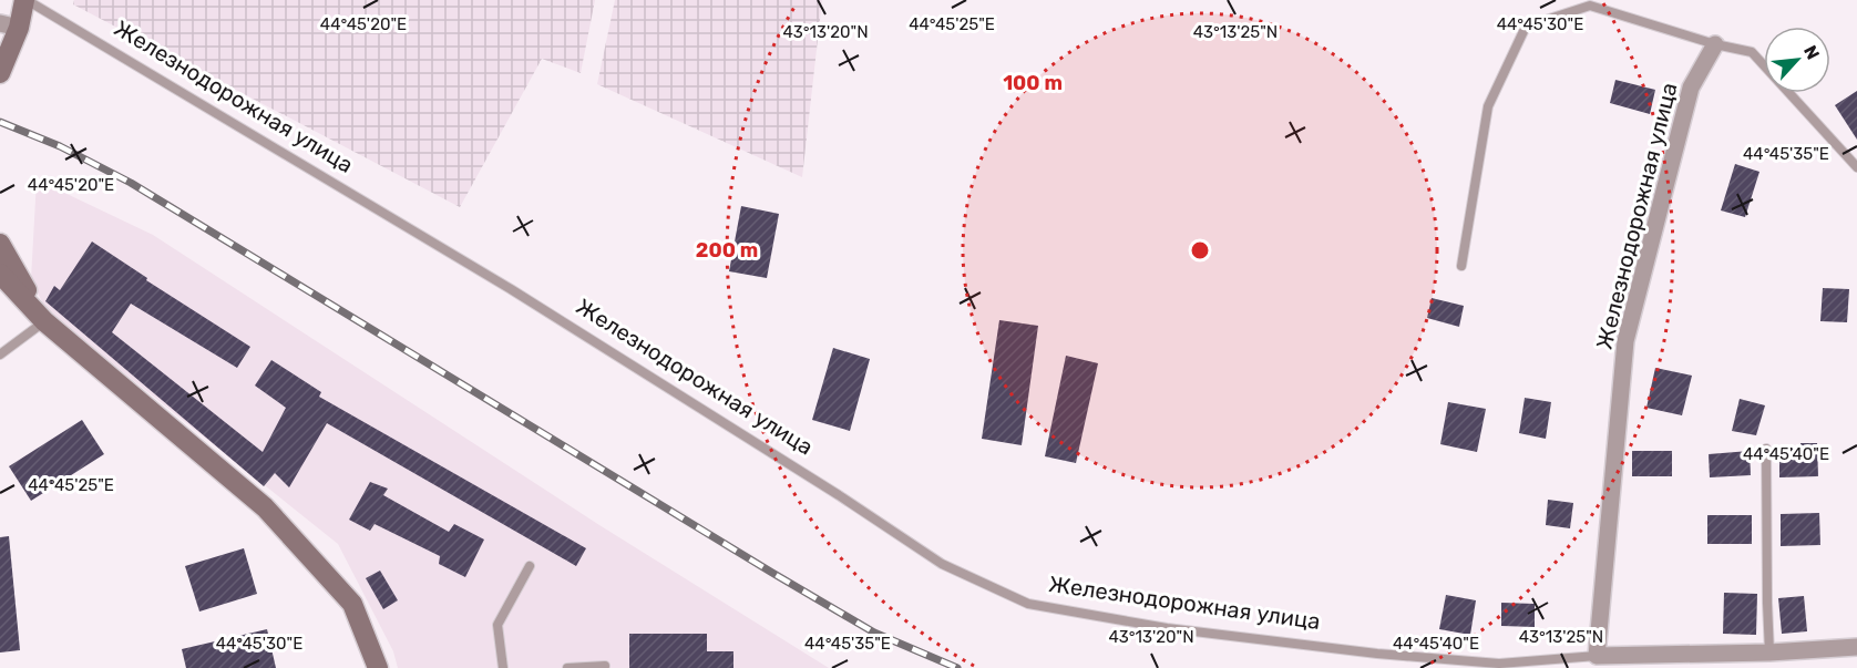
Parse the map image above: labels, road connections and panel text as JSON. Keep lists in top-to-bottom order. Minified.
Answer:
{"streets":{"street":["Железнодорожная улица"]},"north":"top right","coordinates":["44°45'20\"E","44°45'25\"E","44°45'30\"E","43°13'20\"N","43°13'25\"N","44°45'35\"E","44°45'40\"E"],"rings":["100 m","200 m"]}
